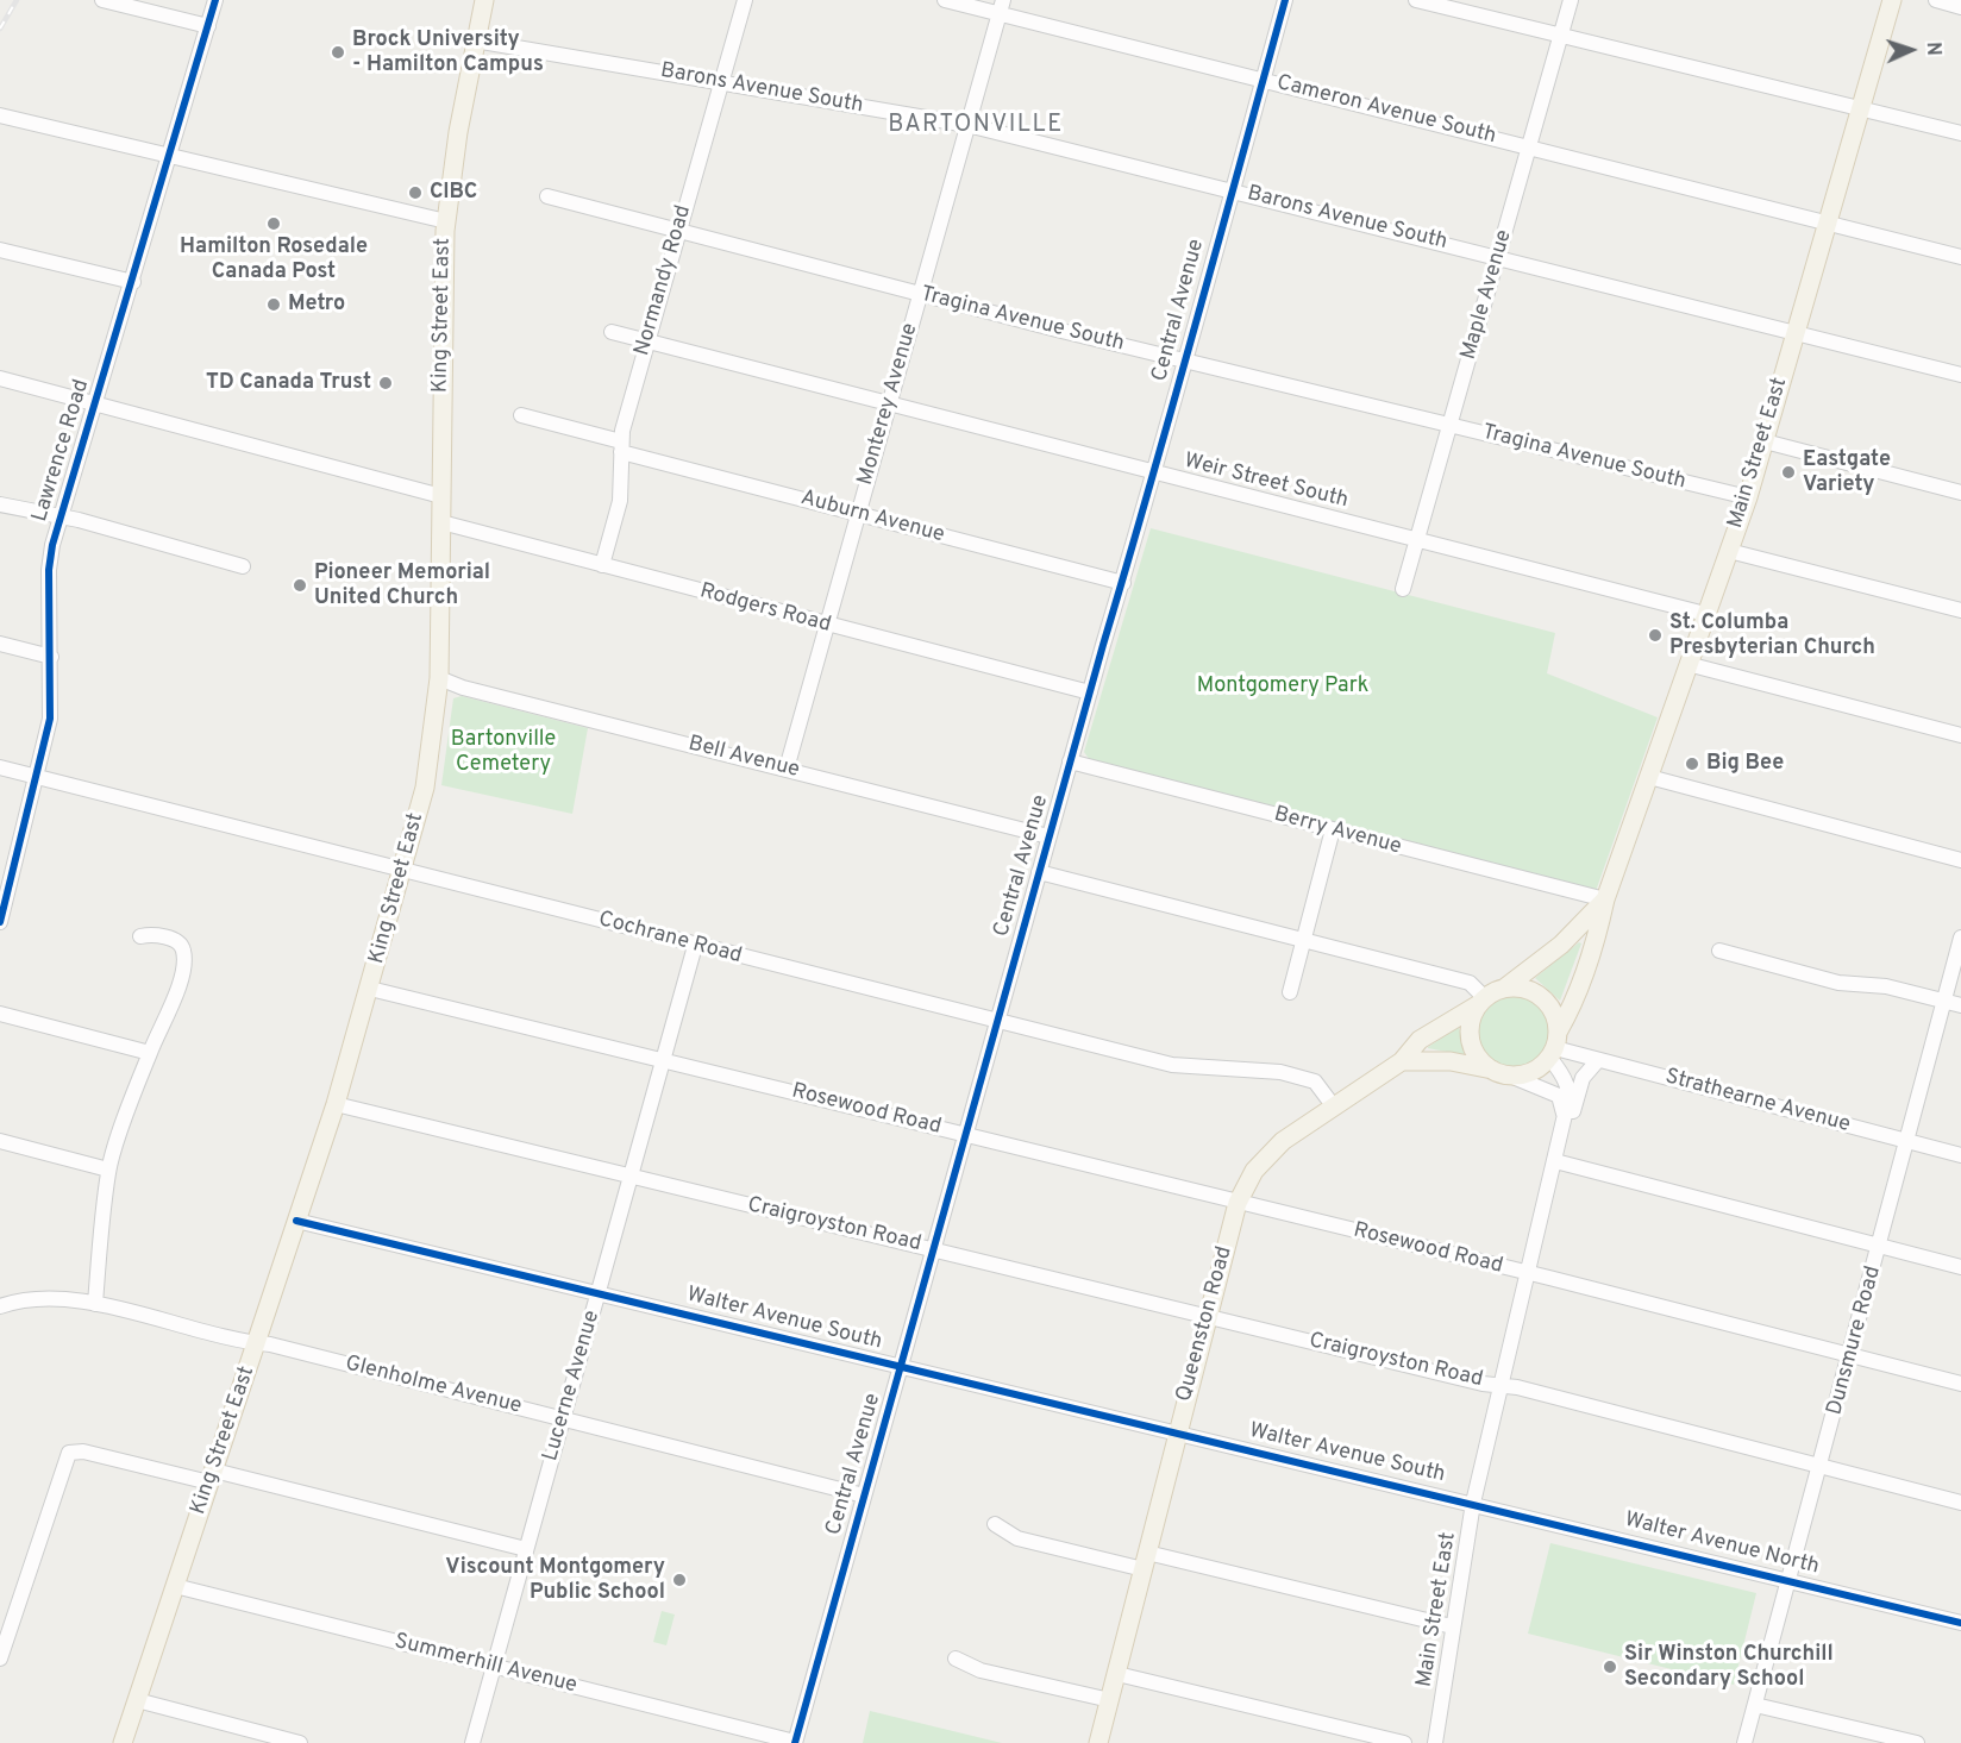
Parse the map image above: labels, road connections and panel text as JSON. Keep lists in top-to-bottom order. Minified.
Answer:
{"streets":{"main road":["King Street East","Main Street East","Queenston Road"],"street":["Barons Avenue South","Cameron Avenue South","Normandy Road","Maple Avenue","Central Avenue","Tragina Avenue South","Monterey Avenue","Lawrence Road","Weir Street South","Auburn Avenue","Rodgers Road","Bell Avenue","Berry Avenue","Cochrane Road","Strathearne Avenue","Rosewood Road","Craigroyston Road","Walter Avenue South","Dunsmure Road","Glenholme Avenue","Lucerne Avenue","Walter Avenue North","Summerhill Avenue"]},"crossings":[["Barons Avenue South","Normandy Road"],["Barons Avenue South","Maple Avenue"],["Barons Avenue South","Central Avenue"],["Barons Avenue South","King Street East"],["Barons Avenue South","Monterey Avenue"],["Barons Avenue South","Main Street East"],["Cameron Avenue South","Maple Avenue"],["Cameron Avenue South","Central Avenue"],["Cameron Avenue South","Monterey Avenue"],["Cameron Avenue South","Main Street East"],["Normandy Road","Tragina Avenue South"],["Normandy Road","Weir Street South"],["Normandy Road","Auburn Avenue"],["Normandy Road","Rodgers Road"],["Maple Avenue","Tragina Avenue South"],["Maple Avenue","Weir Street South"],["Central Avenue","Tragina Avenue South"],["Central Avenue","Weir Street South"],["Central Avenue","Auburn Avenue"],["Central Avenue","Rodgers Road"],["Central Avenue","Bell Avenue"],["Central Avenue","Berry Avenue"],["Central Avenue","Cochrane Road"],["Central Avenue","Rosewood Road"],["Central Avenue","Craigroyston Road"],["Central Avenue","Walter Avenue South"],["Central Avenue","Glenholme Avenue"],["Central Avenue","Summerhill Avenue"],["King Street East","Rodgers Road"],["King Street East","Bell Avenue"],["King Street East","Cochrane Road"],["King Street East","Rosewood Road"],["King Street East","Craigroyston Road"],["King Street East","Walter Avenue South"],["King Street East","Glenholme Avenue"],["King Street East","Summerhill Avenue"],["Tragina Avenue South","Monterey Avenue"],["Tragina Avenue South","Main Street East"],["Monterey Avenue","Weir Street South"],["Monterey Avenue","Auburn Avenue"],["Monterey Avenue","Rodgers Road"],["Monterey Avenue","Bell Avenue"],["Lawrence Road","Cochrane Road"],["Main Street East","Weir Street South"],["Main Street East","Berry Avenue"],["Main Street East","Strathearne Avenue"],["Main Street East","Rosewood Road"],["Main Street East","Craigroyston Road"],["Main Street East","Walter Avenue South"],["Main Street East","Queenston Road"],["Main Street East","Walter Avenue North"],["Cochrane Road","Queenston Road"],["Cochrane Road","Lucerne Avenue"],["Strathearne Avenue","Queenston Road"],["Strathearne Avenue","Dunsmure Road"],["Rosewood Road","Queenston Road"],["Rosewood Road","Dunsmure Road"],["Rosewood Road","Lucerne Avenue"],["Craigroyston Road","Queenston Road"],["Craigroyston Road","Dunsmure Road"],["Craigroyston Road","Lucerne Avenue"],["Walter Avenue South","Queenston Road"],["Walter Avenue South","Lucerne Avenue"],["Walter Avenue South","Walter Avenue North"],["Dunsmure Road","Walter Avenue North"],["Glenholme Avenue","Lucerne Avenue"],["Lucerne Avenue","Summerhill Avenue"]],"districts":["BARTONVILLE"],"parks":["Montgomery Park","Bartonville Cemetery"],"places":["Brock University - Hamilton Campus","CIBC","Hamilton Rosedale Canada Post","Metro","TD Canada Trust","Eastgate Variety","Pioneer Memorial United Church","St. Columba Presbyterian Church","Big Bee","Viscount Montgomery Public School","Sir Winston Churchill Secondary School"],"north":"right"}
